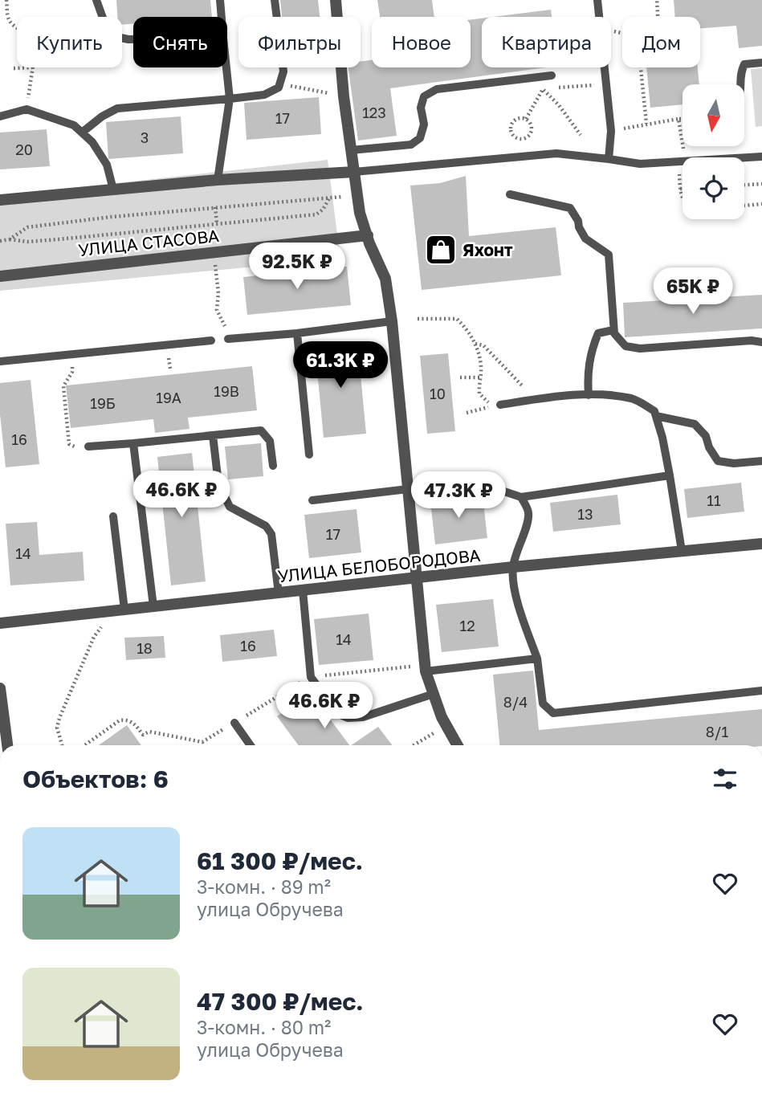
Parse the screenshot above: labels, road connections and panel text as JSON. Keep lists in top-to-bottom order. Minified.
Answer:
{"streets":{"street":["УЛИЦА СТАСОВА","УЛИЦА БЕЛОБОРОДОВА"]},"places":{"shop":["Яхонт"]},"house_numbers":["123","17","3","20","19В","10","19А","19Б","16","11","13","17","14","12","14","16","18","8/4","8/1"],"north":"bottom","page":{"chip":["Купить","Снять","Фильтры","Новое","Квартира","Дом"],"price":["92.5K ₽","65K ₽","61.3K ₽","46.6K ₽","47.3K ₽","46.6K ₽"],"heading":"Объектов: 6","list":[{"name":"61 300 ₽/мес.","note":"3-комн. · 89 m² · улица Обручева"},{"name":"47 300 ₽/мес.","note":"3-комн. · 80 m² · улица Обручева"}]}}
